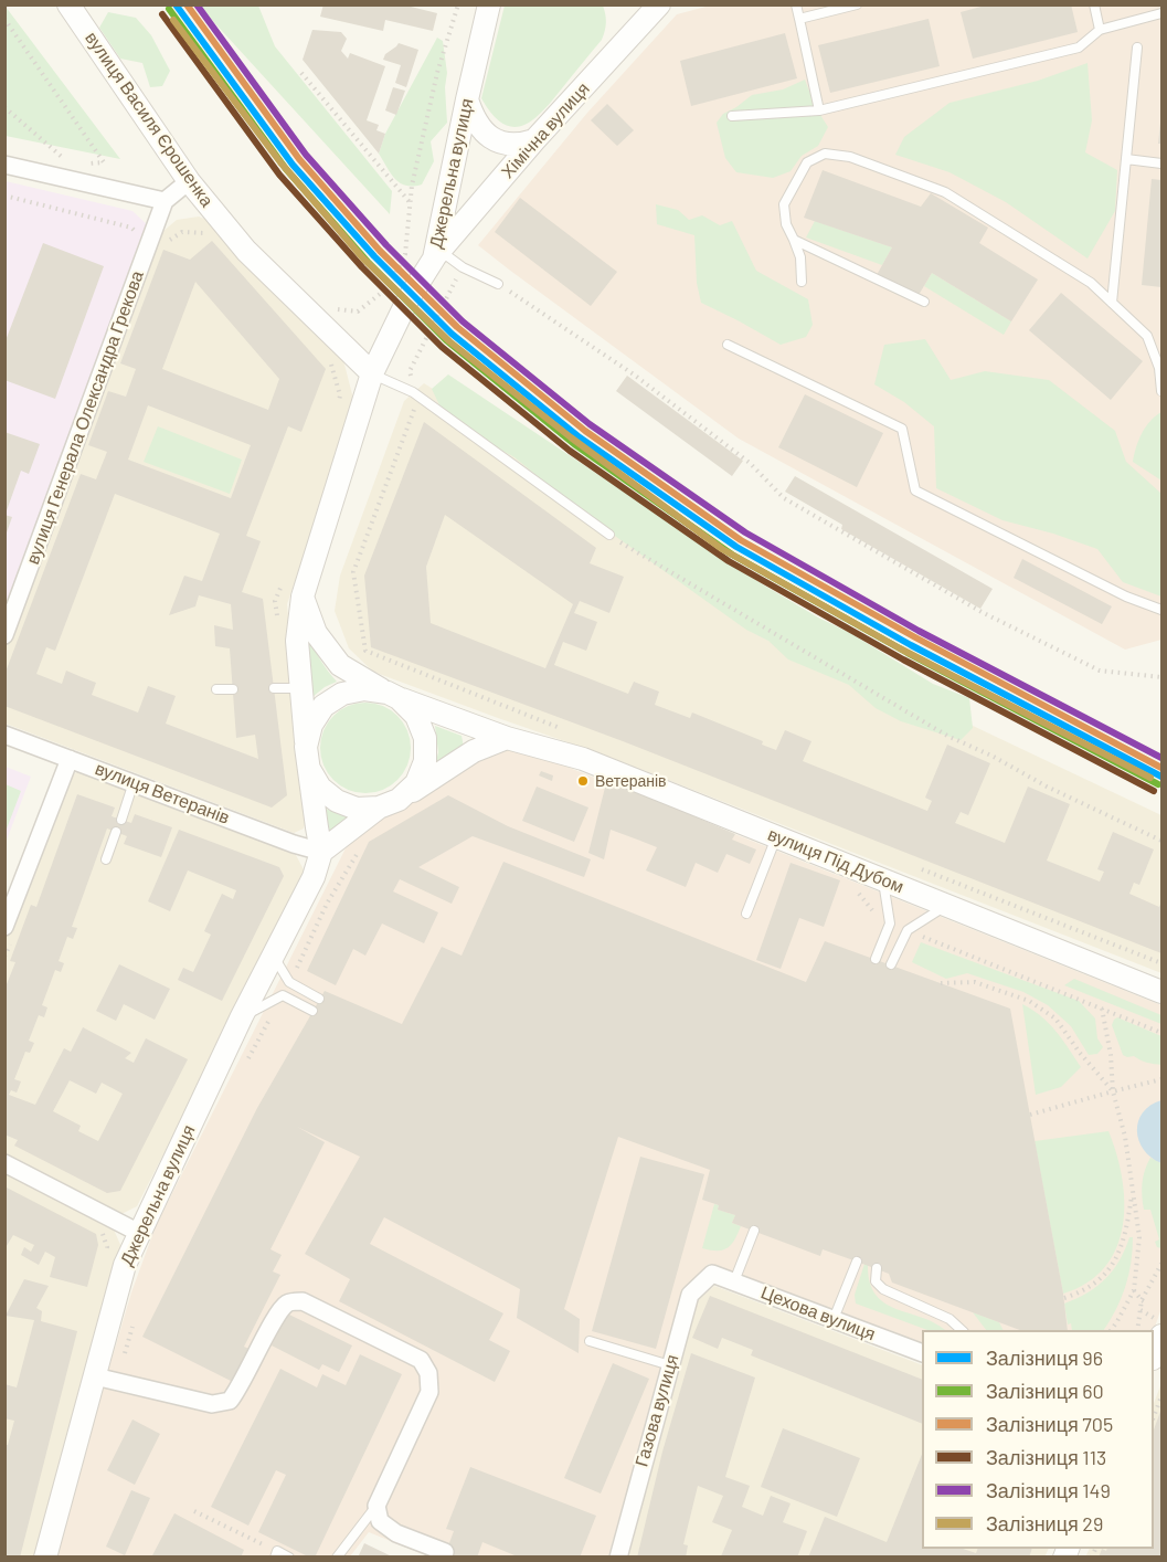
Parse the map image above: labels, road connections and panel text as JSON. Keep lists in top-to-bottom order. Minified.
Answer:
{"streets":{"street":["вулиця Василя Єрошенка","Хімічна вулиця","Джерельна вулиця","вулиця Генерала Олександра Грекова","вулиця Ветеранів","вулиця Під Дубом","Цехова вулиця","Газова вулиця"]},"crossings":[["вулиця Василя Єрошенка","Джерельна вулиця"],["Хімічна вулиця","Джерельна вулиця"],["Джерельна вулиця","вулиця Ветеранів"],["Джерельна вулиця","вулиця Під Дубом"],["Цехова вулиця","Газова вулиця"]],"places":["Ветеранів"],"lines":["rail line 96","rail line 705","rail line 149","rail line 60","rail line 113","rail line 29"],"legend":["Залізниця 96","Залізниця 60","Залізниця 705","Залізниця 113","Залізниця 149","Залізниця 29"]}
